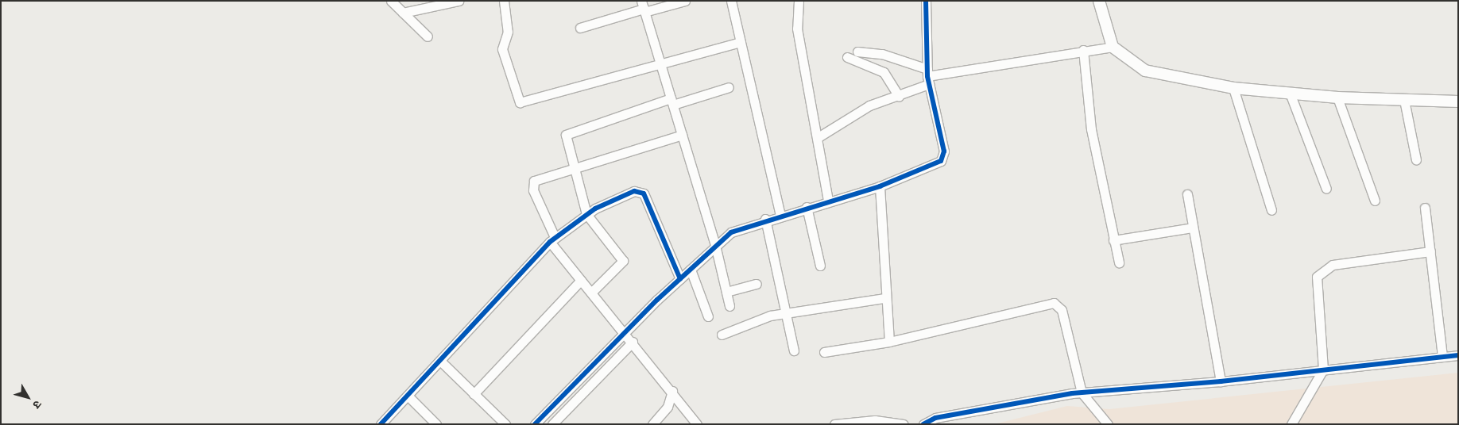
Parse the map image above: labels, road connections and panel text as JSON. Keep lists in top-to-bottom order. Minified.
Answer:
{"north":"bottom right"}
